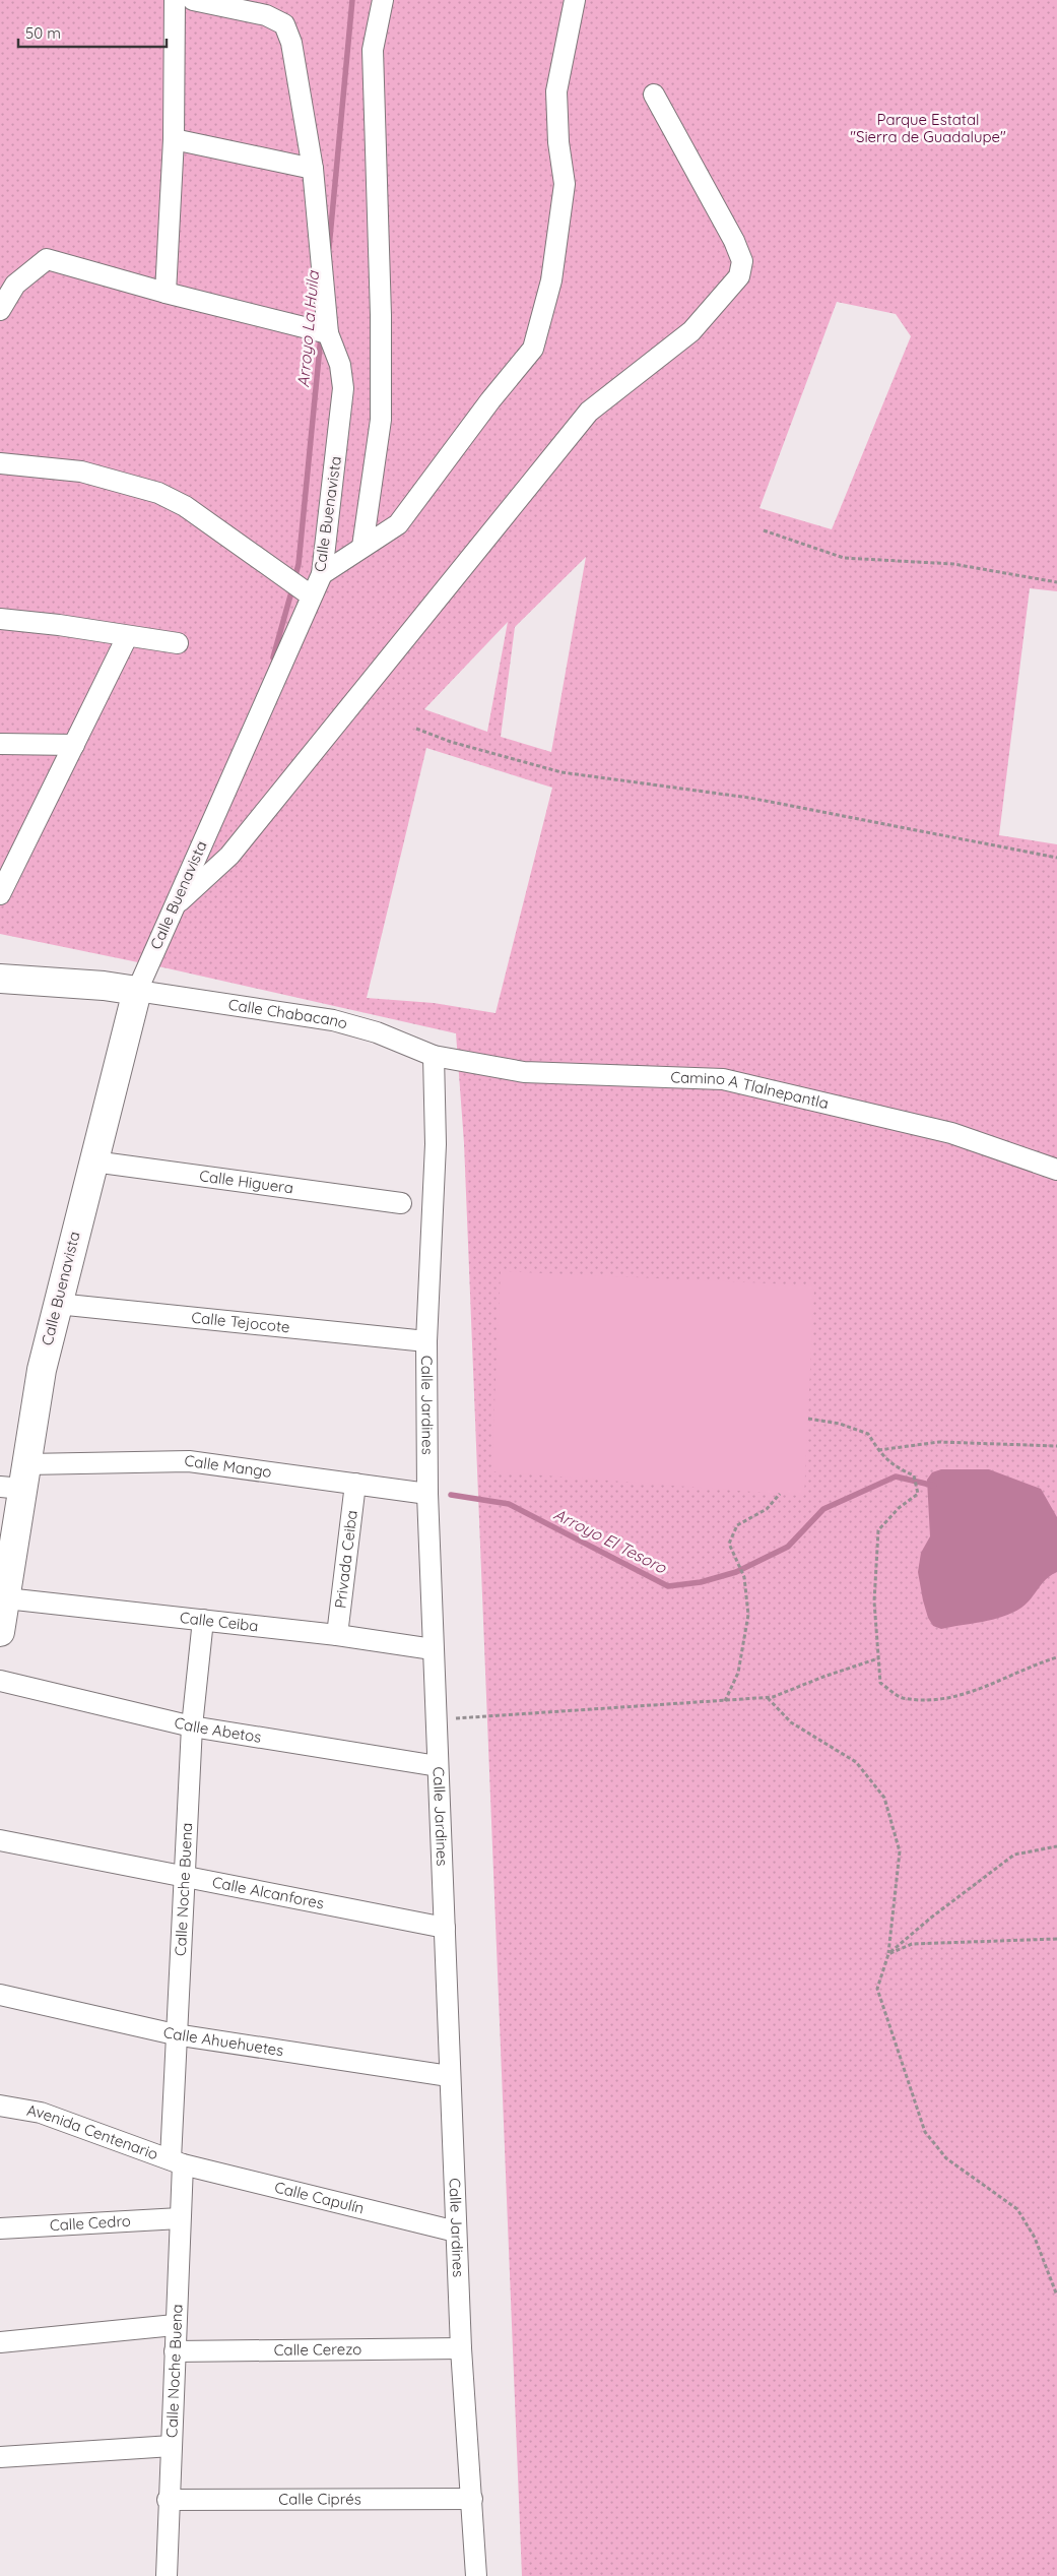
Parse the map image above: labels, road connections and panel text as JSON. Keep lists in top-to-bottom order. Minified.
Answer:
{"streets":{"street":["Calle Buenavista","Calle Chabacano","Camino A Tlalnepantla","Calle Higuera","Calle Tejocote","Calle Jardines","Calle Mango","Privada Ceiba","Calle Ceiba","Calle Abetos","Calle Noche Buena","Calle Alcanfores","Calle Ahuehuetes","Avenida Centenario","Calle Capulín","Calle Cedro","Calle Cerezo","Calle Ciprés"]},"crossings":[["Calle Buenavista","Calle Chabacano"],["Calle Buenavista","Calle Higuera"],["Calle Buenavista","Calle Tejocote"],["Calle Buenavista","Calle Mango"],["Calle Buenavista","Calle Ceiba"],["Calle Chabacano","Camino A Tlalnepantla"],["Calle Chabacano","Calle Jardines"],["Camino A Tlalnepantla","Calle Jardines"],["Calle Tejocote","Calle Jardines"],["Calle Jardines","Calle Mango"],["Calle Jardines","Calle Ceiba"],["Calle Jardines","Calle Abetos"],["Calle Jardines","Calle Alcanfores"],["Calle Jardines","Calle Ahuehuetes"],["Calle Jardines","Calle Capulín"],["Calle Jardines","Calle Cerezo"],["Calle Jardines","Calle Ciprés"],["Calle Mango","Privada Ceiba"],["Privada Ceiba","Calle Ceiba"],["Calle Ceiba","Calle Noche Buena"],["Calle Abetos","Calle Noche Buena"],["Calle Noche Buena","Calle Alcanfores"],["Calle Noche Buena","Calle Ahuehuetes"],["Calle Noche Buena","Avenida Centenario"],["Calle Noche Buena","Calle Capulín"],["Calle Noche Buena","Calle Cedro"],["Calle Noche Buena","Calle Cerezo"],["Calle Noche Buena","Calle Ciprés"],["Avenida Centenario","Calle Capulín"]],"water":["Arroyo La Huila","Arroyo El Tesoro"],"parks":["Parque Estatal \"Sierra de Guadalupe\""],"scale_bar":"50 m"}
